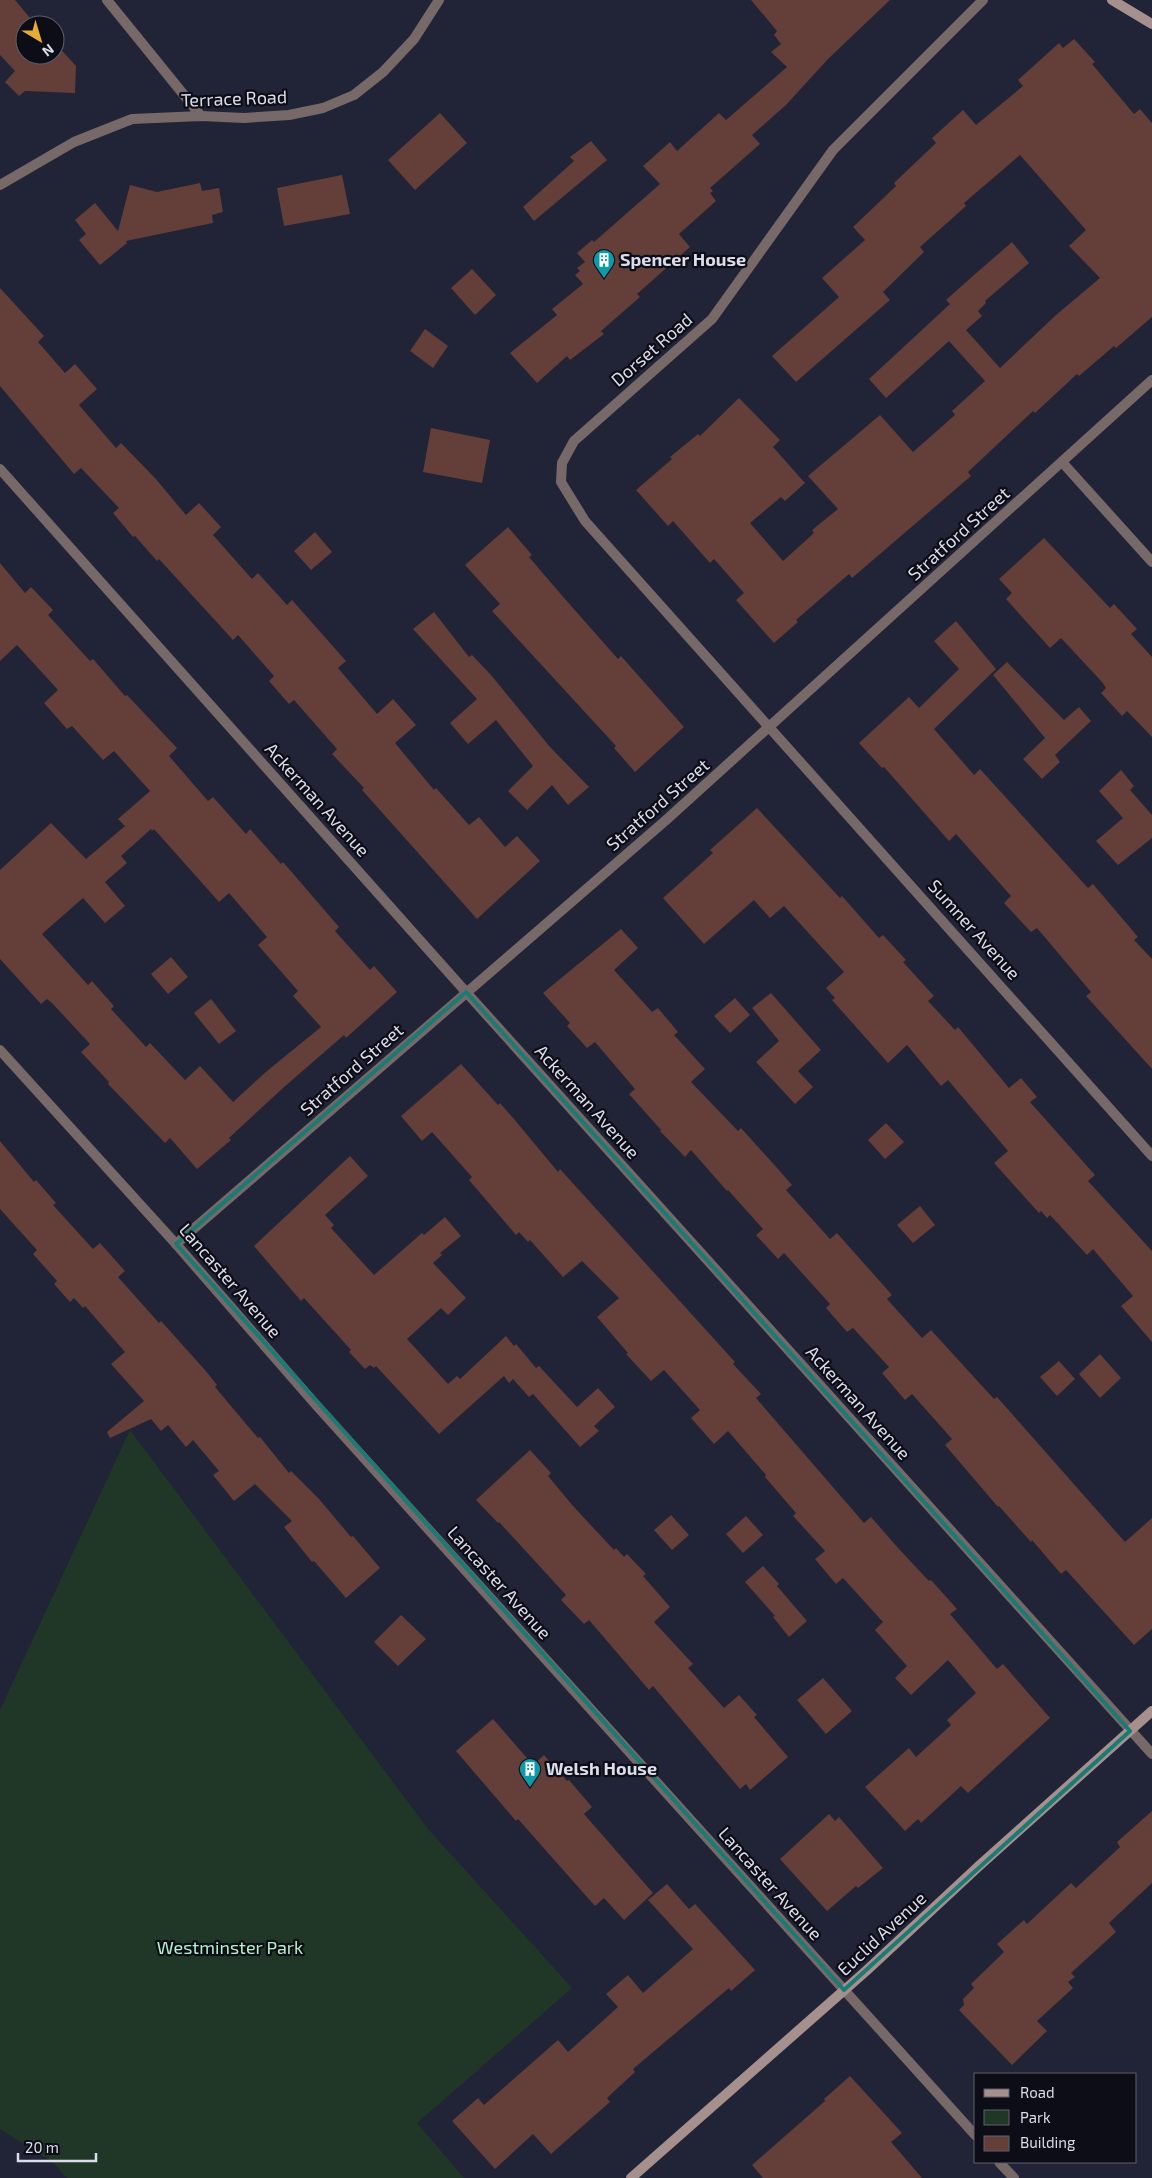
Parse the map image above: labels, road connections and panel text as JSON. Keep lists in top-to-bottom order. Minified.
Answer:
{"streets":{"street":["Terrace Road","Dorset Road","Stratford Street","Ackerman Avenue","Sumner Avenue","Lancaster Avenue","Euclid Avenue"]},"crossings":[["Dorset Road","Stratford Street"],["Dorset Road","Sumner Avenue"],["Stratford Street","Ackerman Avenue"],["Stratford Street","Sumner Avenue"],["Stratford Street","Lancaster Avenue"],["Ackerman Avenue","Euclid Avenue"],["Lancaster Avenue","Euclid Avenue"]],"parks":["Westminster Park"],"places":{"building":["Spencer House","Welsh House"]},"legend":["Road","Park","Building"],"scale_bar":"20 m","north":"bottom right"}
